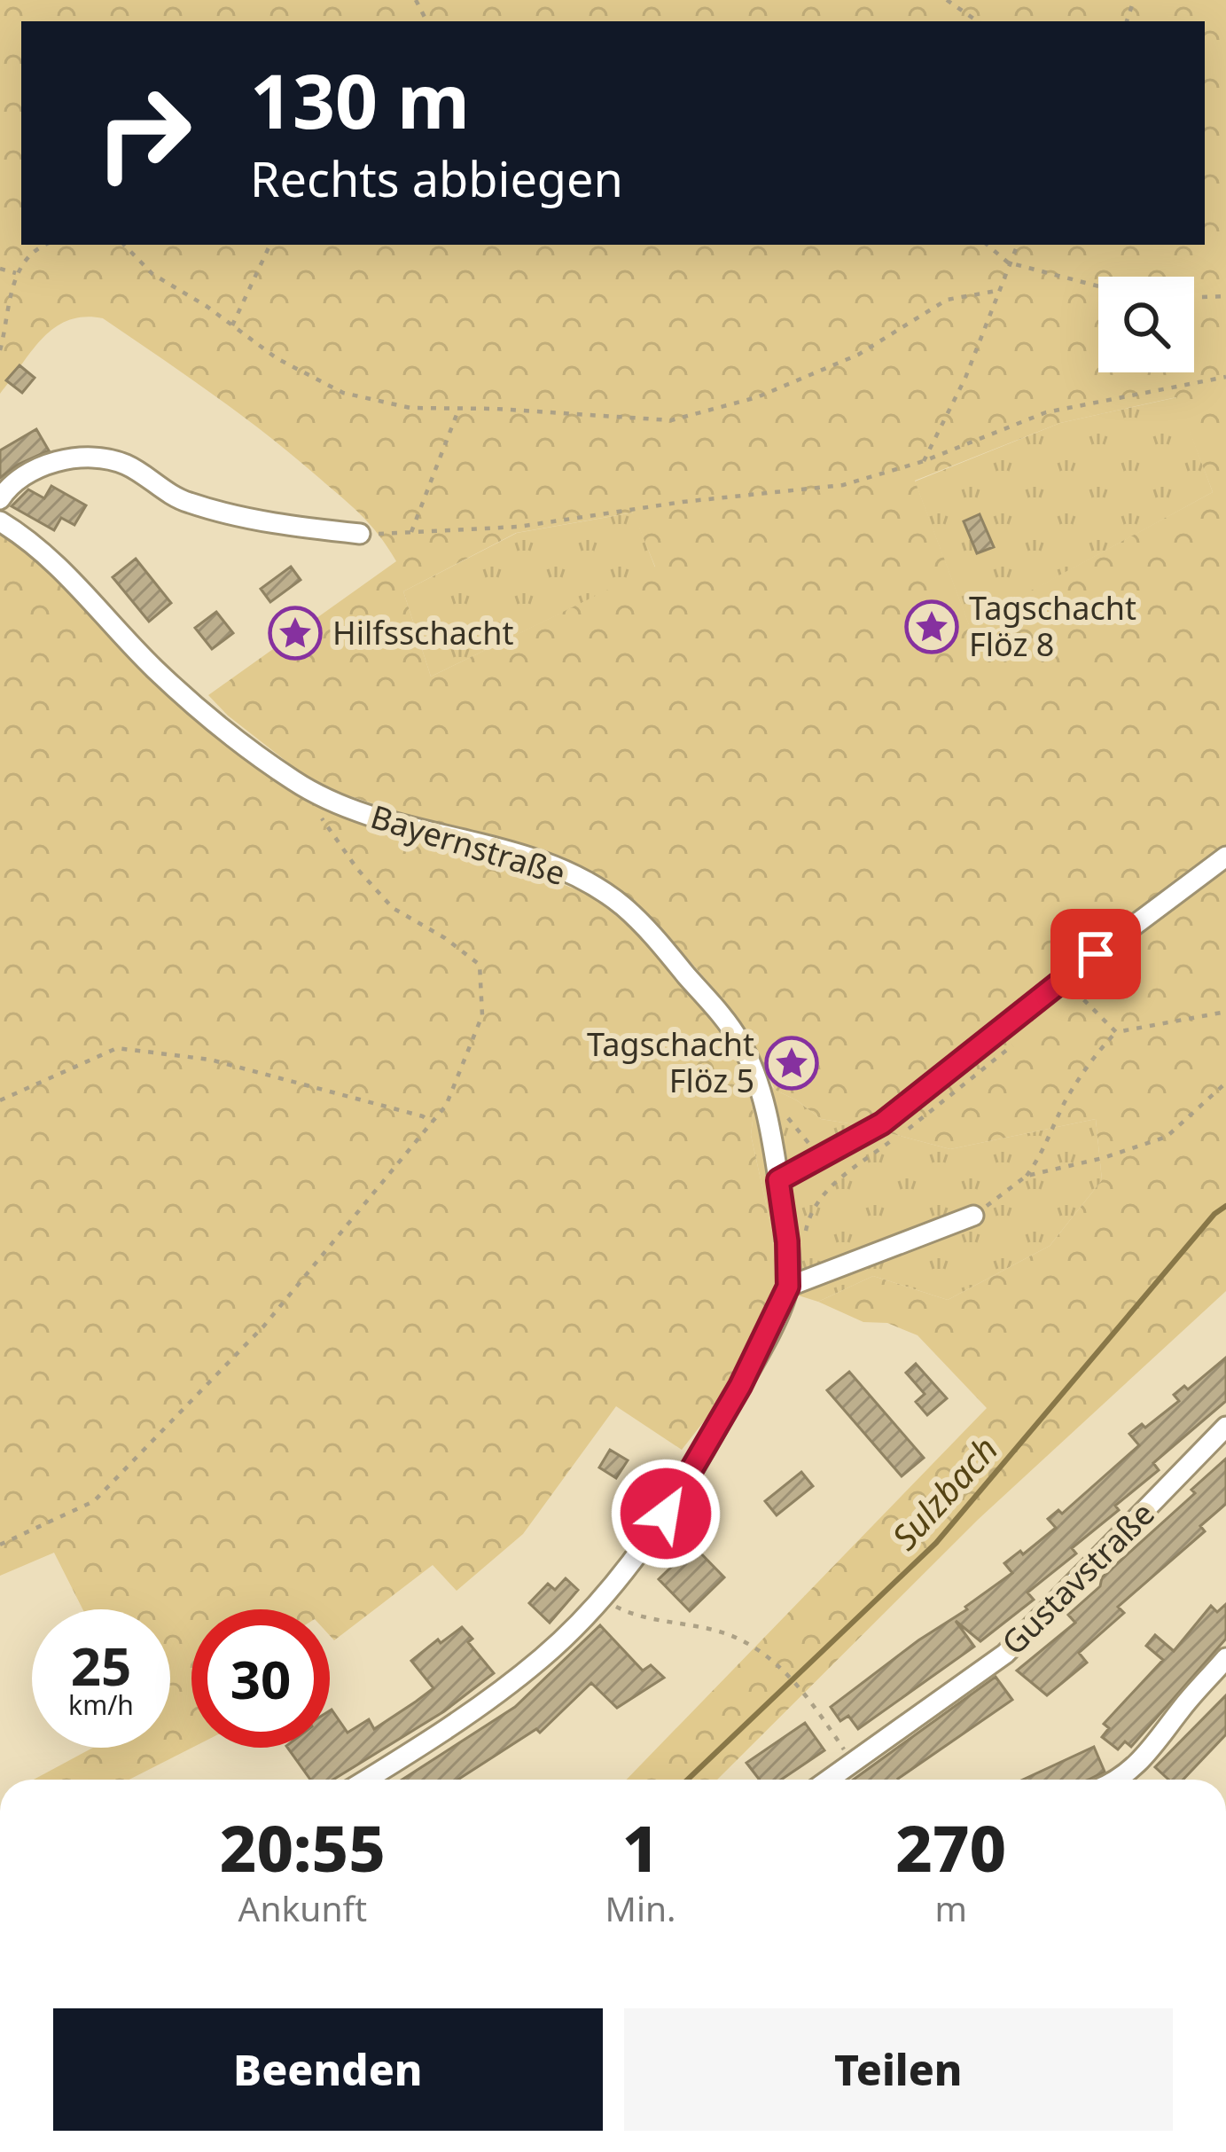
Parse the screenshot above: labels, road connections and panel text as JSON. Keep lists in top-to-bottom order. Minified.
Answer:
{"streets":{"street":["Bayernstraße","Gustavstraße"]},"water":["Sulzbach"],"places":{"place":["Tagschacht Flöz 8","Hilfsschacht","Tagschacht Flöz 5"]},"page":{"turn":["130 m","Rechts abbiegen"],"speed":"25 km/h","limit":"30","eta":["20:55","Ankunft","1","Min.","270","m"],"buttons":["Beenden","Teilen"]}}
